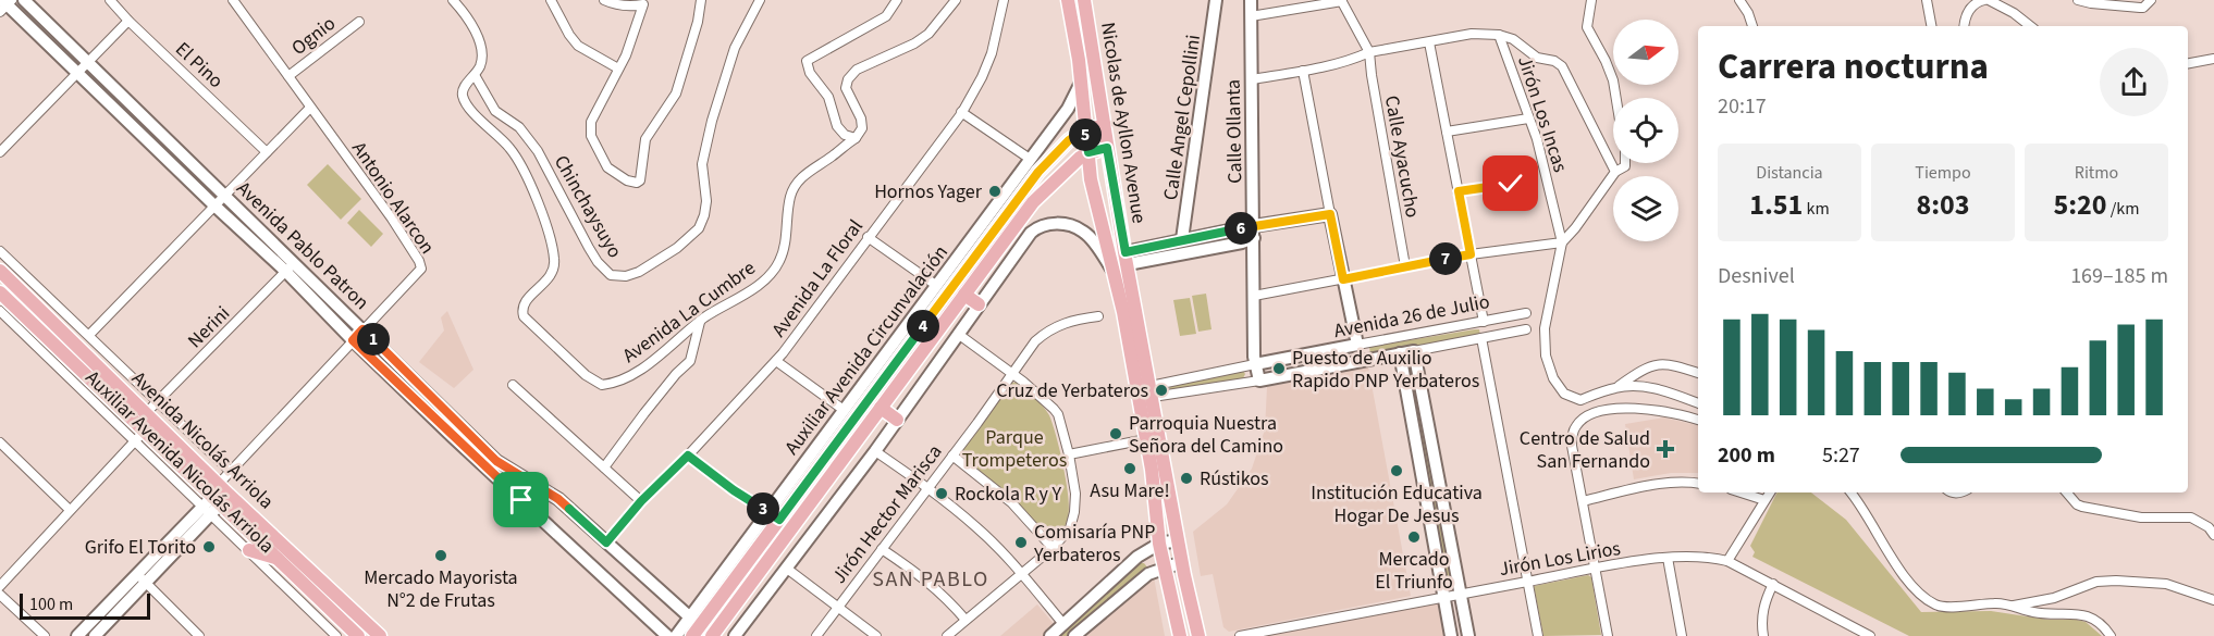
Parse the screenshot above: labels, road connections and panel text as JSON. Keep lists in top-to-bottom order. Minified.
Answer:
{"streets":{"main road":["Nicolas de Ayllon Avenue","Avenida Nicolás Arriola"],"street":["Ognio","El Pino","Jirón Los Incas","Calle Angel Cepollini","Calle Ollanta","Calle Ayacucho","Antonio Alarcon","Chinchaysuyo","Avenida Pablo Patron","Avenida La Floral","Avenida La Cumbre","Avenida 26 de Julio","Nerini","Auxiliar Avenida Circunvalación","Auxiliar Avenida Nicolás Arriola","Jirón Hector Marisca","Jirón Los Lirios"]},"crossings":[["Ognio","Antonio Alarcon"],["Nicolas de Ayllon Avenue","Avenida 26 de Julio"],["Nicolas de Ayllon Avenue","Auxiliar Avenida Circunvalación"],["Calle Ollanta","Avenida 26 de Julio"],["Antonio Alarcon","Avenida Pablo Patron"],["Antonio Alarcon","Avenida Nicolás Arriola"],["Antonio Alarcon","Auxiliar Avenida Nicolás Arriola"],["Chinchaysuyo","Avenida La Cumbre"],["Avenida Pablo Patron","Avenida La Floral"],["Avenida Pablo Patron","Nerini"],["Nerini","Avenida Nicolás Arriola"],["Nerini","Auxiliar Avenida Nicolás Arriola"],["Avenida Nicolás Arriola","Auxiliar Avenida Nicolás Arriola"]],"districts":["SAN PABLO"],"parks":["Parque Trompeteros"],"places":{"other":["Hornos Yager","Puesto de Auxilio Rapido PNP Yerbateros","Cruz de Yerbateros","Parroquia Nuestra Señora del Camino","Asu Mare!","Institución Educativa Hogar De Jesus","Rústikos","Rockola R y Y","Mercado El Triunfo","Comisaría PNP Yerbateros","Grifo El Torito","Mercado Mayorista N°2 de Frutas"],"health":["Centro de Salud San Fernando"]},"scale_bar":"100 m","north":"right","page":{"heading":["Carrera nocturna","20:17"],"pins":["5","6","7","4","1","3"],"stats":[["Distancia","1.51 km"],["Tiempo","8:03"],["Ritmo","5:20 /km"]],"chart":["Desnivel","169–185 m"],"list":[{"name":"200 m","note":"5:27"}],"scale":"100 m"}}
